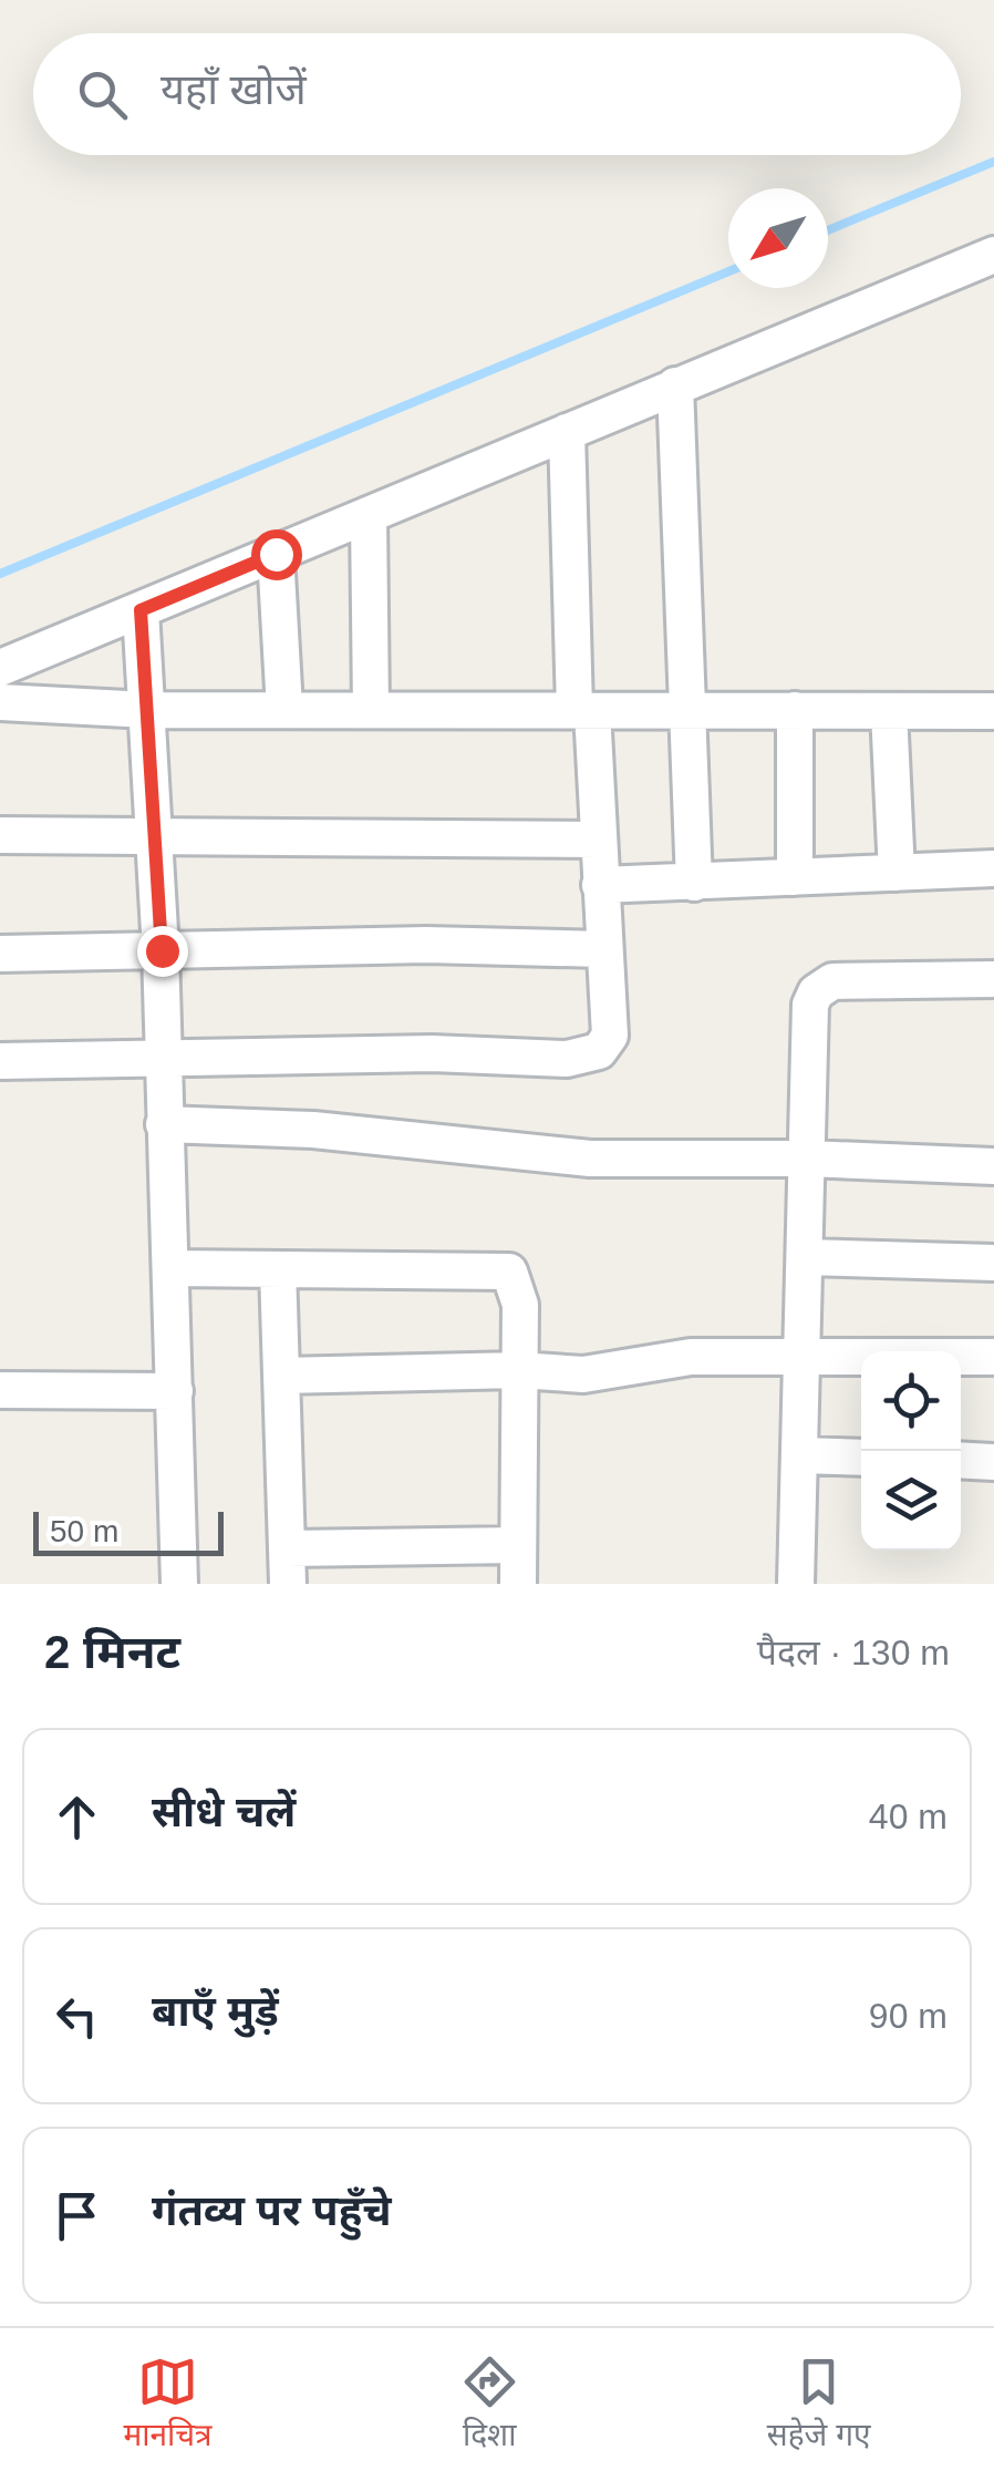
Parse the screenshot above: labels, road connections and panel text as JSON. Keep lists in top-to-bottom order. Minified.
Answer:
{"scale_bar":"50 m","north":"bottom left","page":{"search":"यहाँ खोजें","scale":"50 m","heading":["2 मिनट","पैदल · 130 m"],"list":[["सीधे चलें","40 m"],["बाएँ मुड़ें","90 m"],"गंतव्य पर पहुँचे"],"nav":["मानचित्र","दिशा","सहेजे गए"]}}
